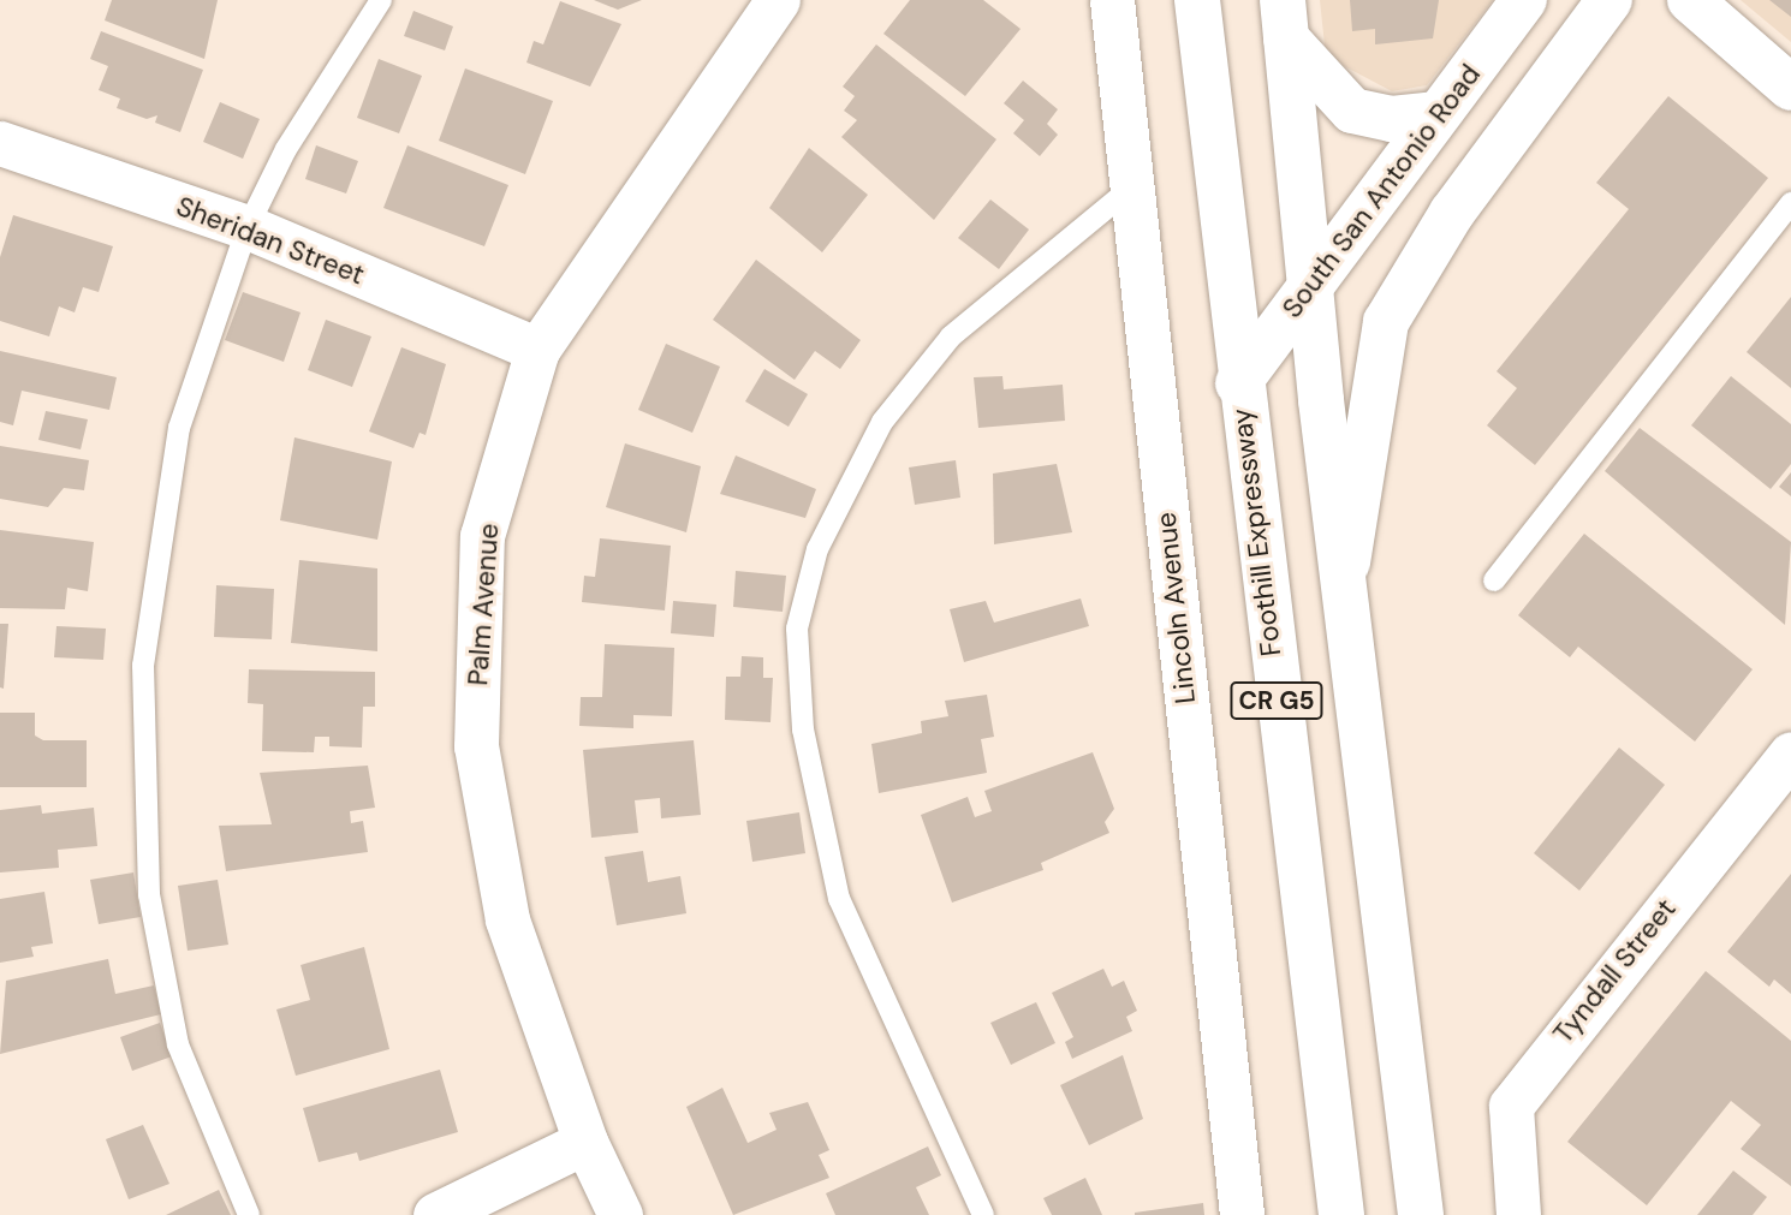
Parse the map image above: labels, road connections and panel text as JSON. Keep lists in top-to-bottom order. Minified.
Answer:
{"streets":{"main road":["South San Antonio Road","Foothill Expressway","CR G5"],"street":["Sheridan Street","Palm Avenue","Lincoln Avenue","Tyndall Street"]},"crossings":[["South San Antonio Road","Foothill Expressway"],["South San Antonio Road","CR G5"],["Sheridan Street","Palm Avenue"]]}
